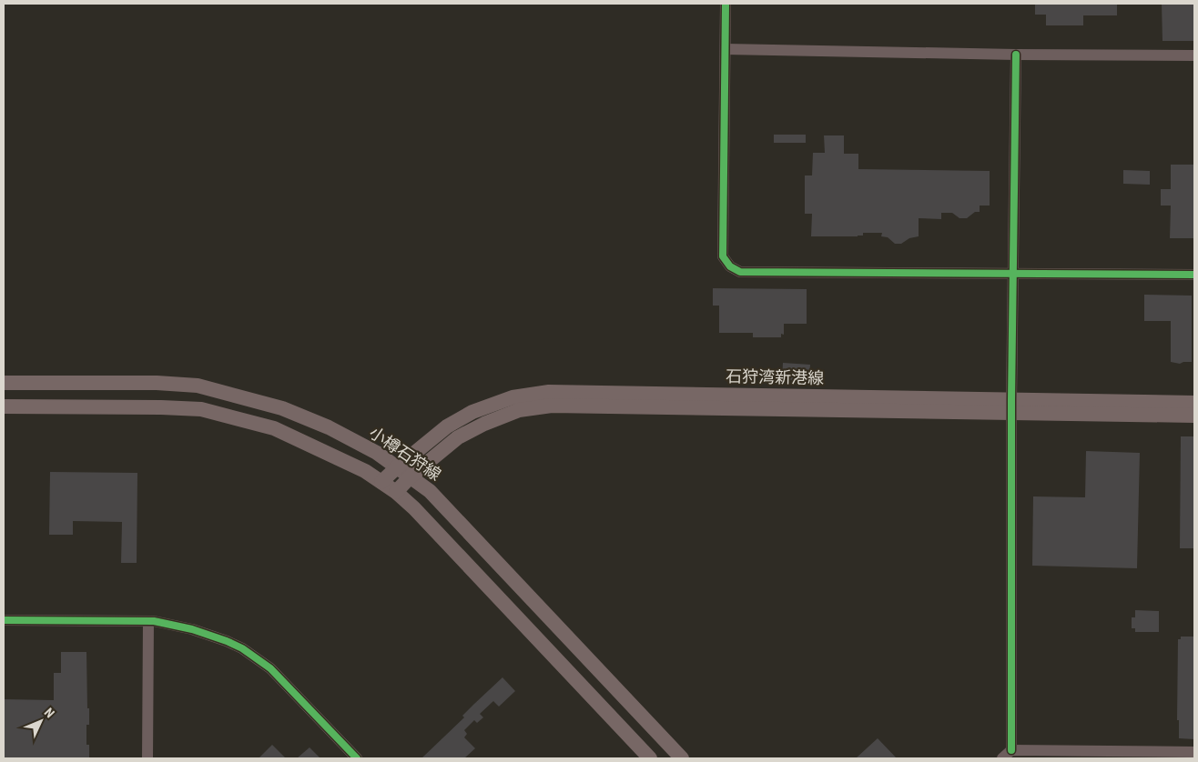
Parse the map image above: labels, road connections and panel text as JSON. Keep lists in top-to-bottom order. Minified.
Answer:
{"streets":{"main road":["石狩湾新港線","小樽石狩線"]},"crossings":[["石狩湾新港線","小樽石狩線"]],"north":"top right"}
